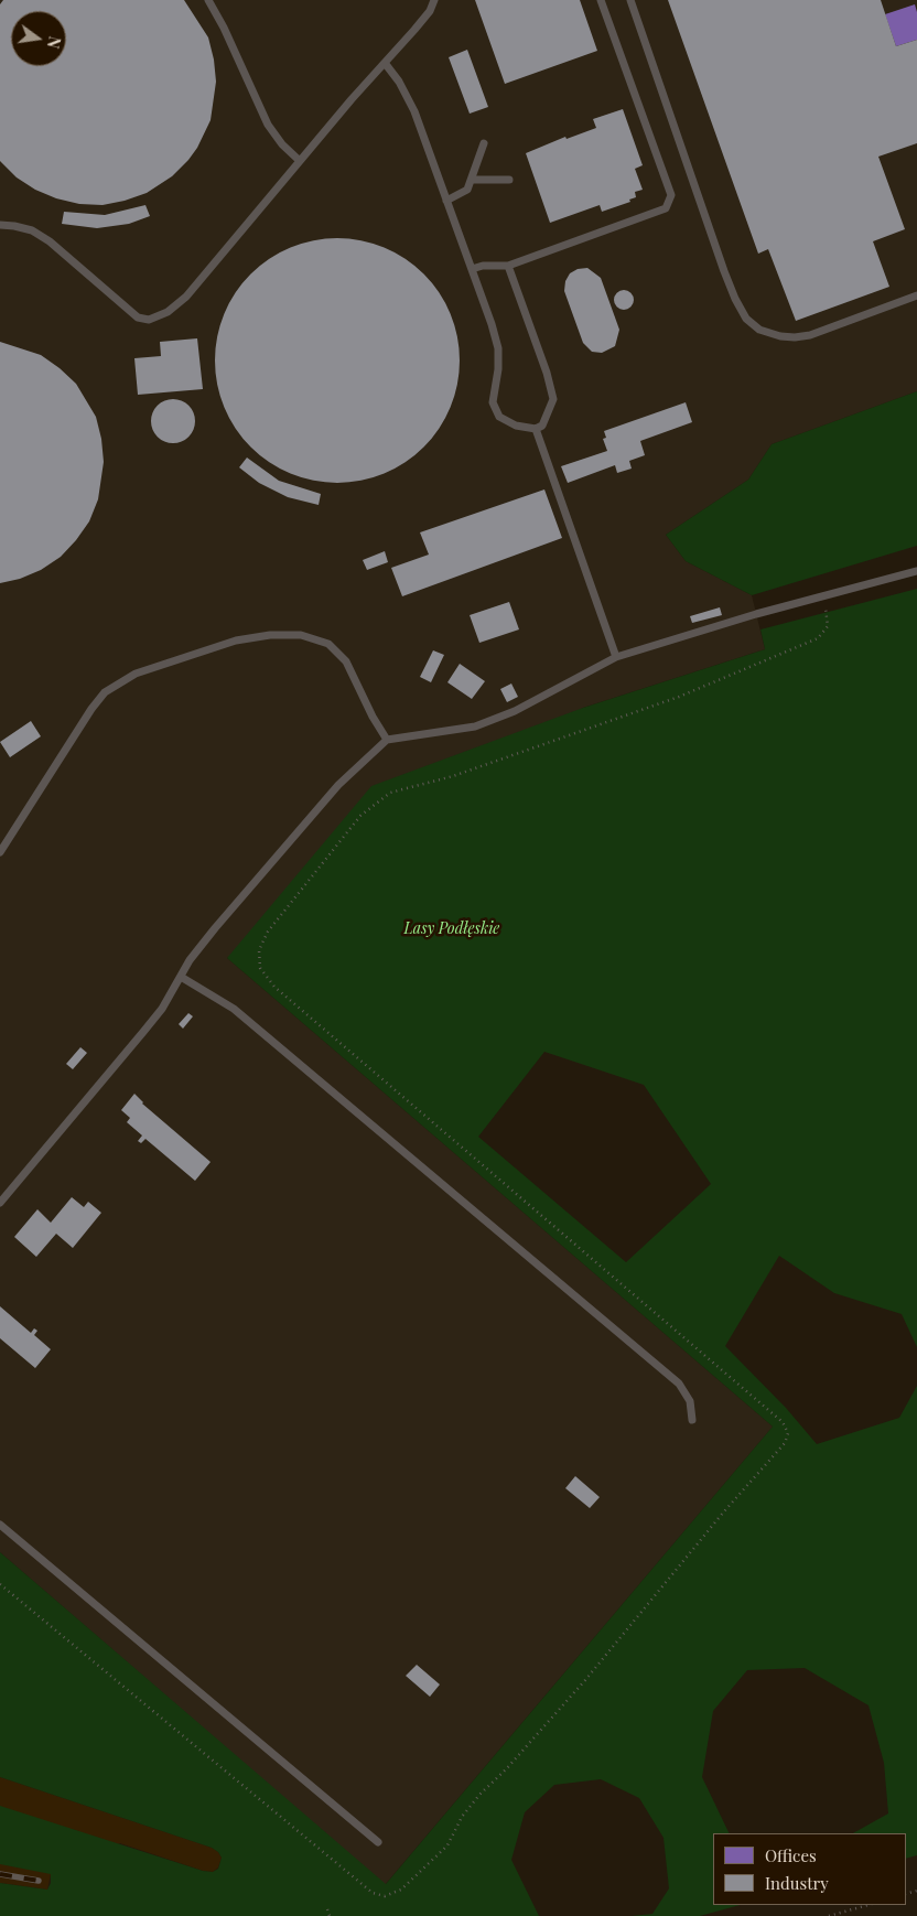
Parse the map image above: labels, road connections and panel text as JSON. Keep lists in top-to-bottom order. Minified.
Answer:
{"parks":["Lasy Podłęskie"],"legend":["Offices","Industry"],"north":"right"}
